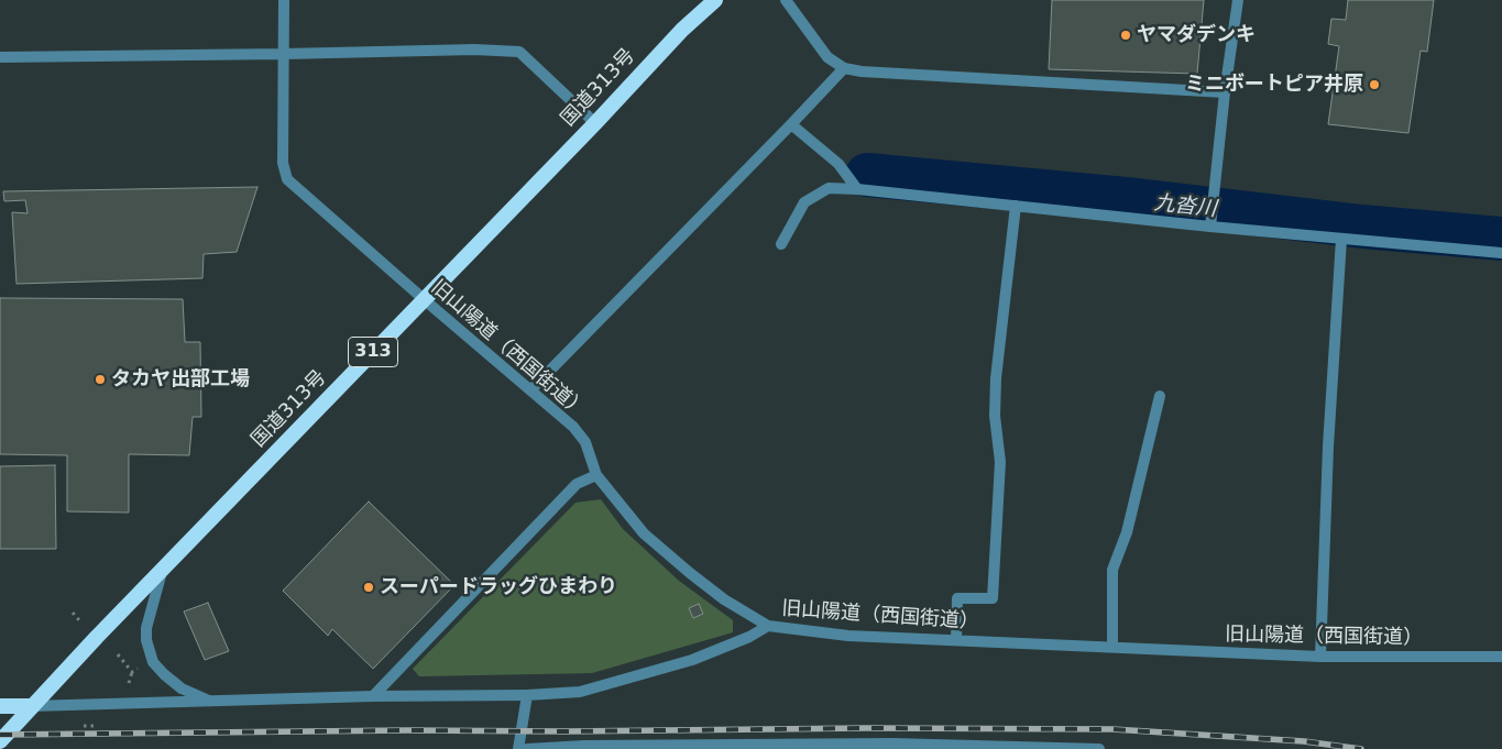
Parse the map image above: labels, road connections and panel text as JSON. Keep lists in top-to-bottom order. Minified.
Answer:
{"streets":{"highway":["国道313号","313"],"street":["旧山陽道（西国街道）"]},"crossings":[["国道313号","旧山陽道（西国街道）"],["国道313号","313"]],"water":["九沓川"],"places":["ヤマダデンキ","ミニボートピア井原","タカヤ出部工場","スーパードラッグひまわり"]}
